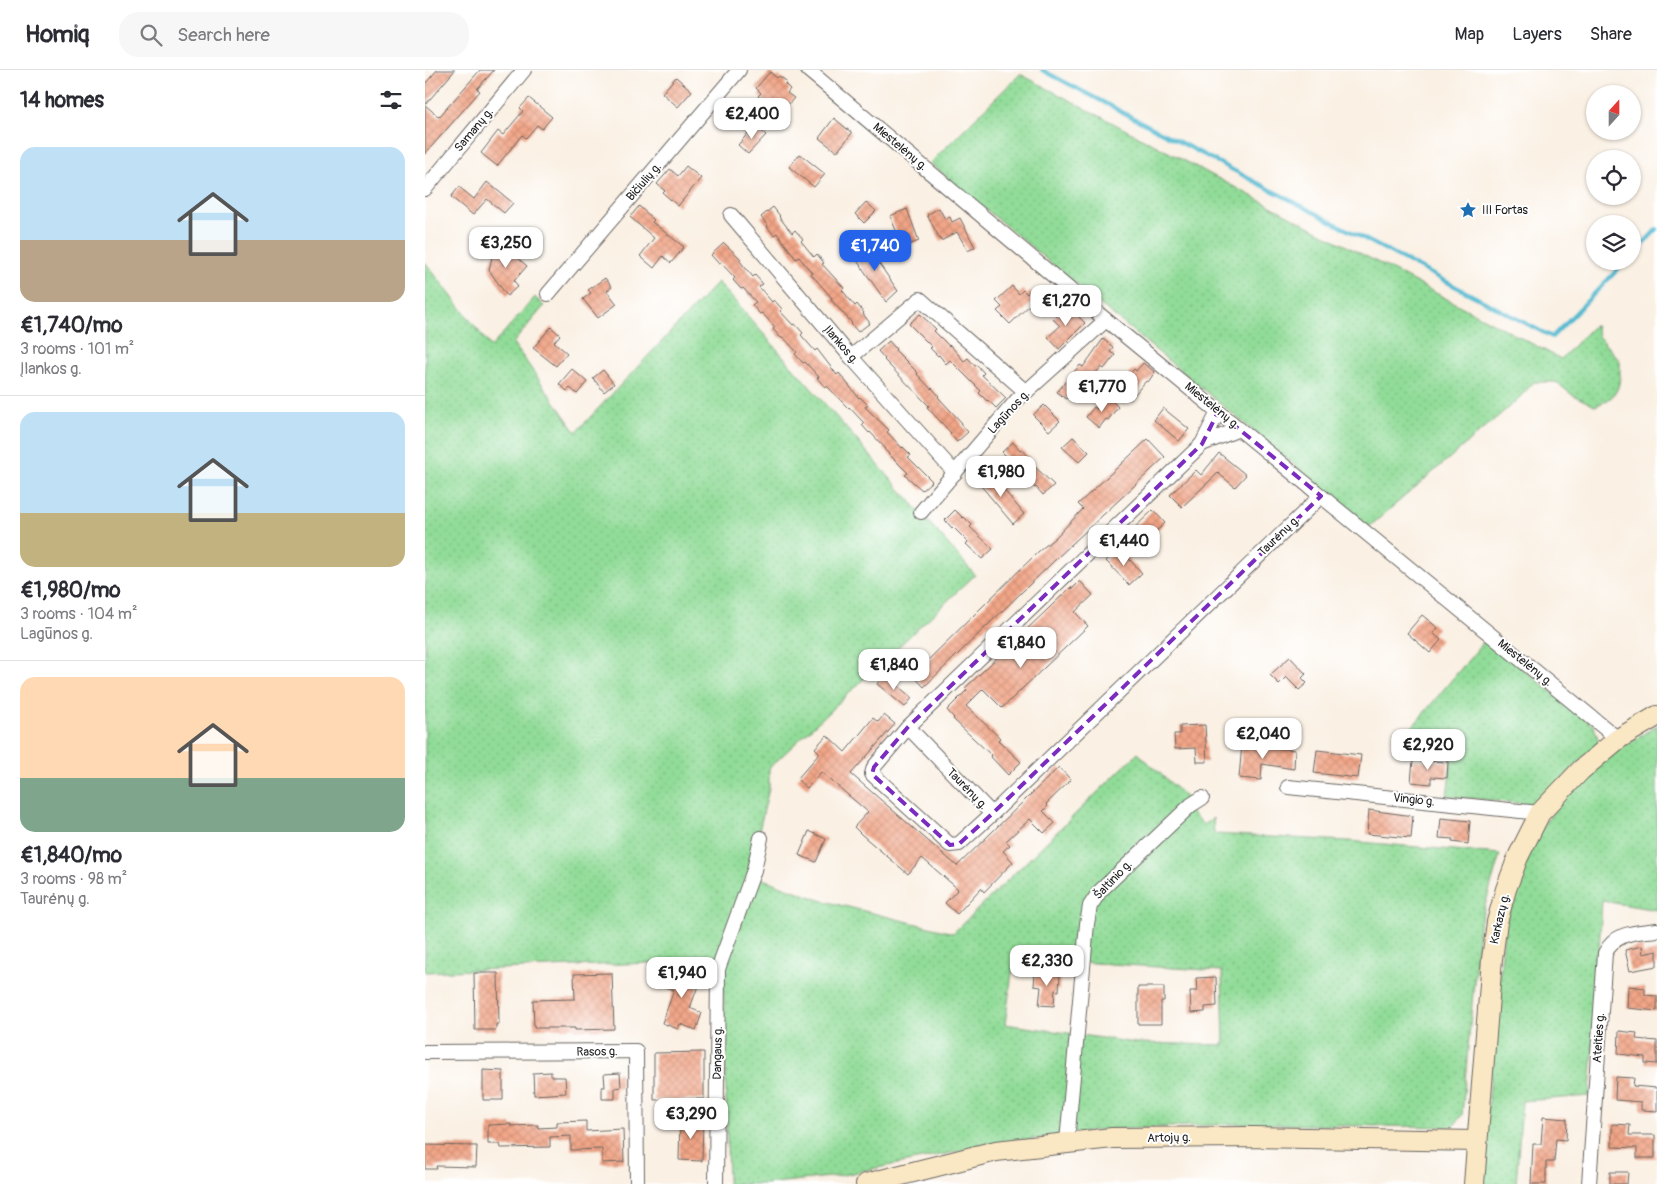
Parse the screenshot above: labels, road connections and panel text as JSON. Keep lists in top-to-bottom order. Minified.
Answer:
{"streets":{"main road":["Karkazų g.","Artojų g."],"street":["Samanų g.","Miestelėnų g.","Bičiulių g.","Įlankos g.","Lagūnos g.","Taurėnų g.","Vingio g.","Šaltinio g.","Ateities g.","Rasos g.","Dangaus g."]},"crossings":[["Miestelėnų g.","Lagūnos g."],["Miestelėnų g.","Taurėnų g."],["Miestelėnų g.","Karkazų g."],["Įlankos g.","Lagūnos g."],["Vingio g.","Karkazų g."],["Šaltinio g.","Artojų g."],["Karkazų g.","Artojų g."]],"places":{"place":["III Fortas"]},"north":"top","page":{"header":"Homiq","search":"Search here","nav":["Map","Layers","Share"],"heading":"14 homes","price":["€2,400","€3,250","€1,740","€1,270","€1,770","€1,980","€1,440","€1,840","€1,840","€2,040","€2,920","€2,330","€1,940","€3,290"],"list":[{"name":"€1,740/mo","note":"3 rooms · 101 m² · Įlankos g."},{"name":"€1,980/mo","note":"3 rooms · 104 m² · Lagūnos g."},{"name":"€1,840/mo","note":"3 rooms · 98 m² · Taurėnų g."}]}}
